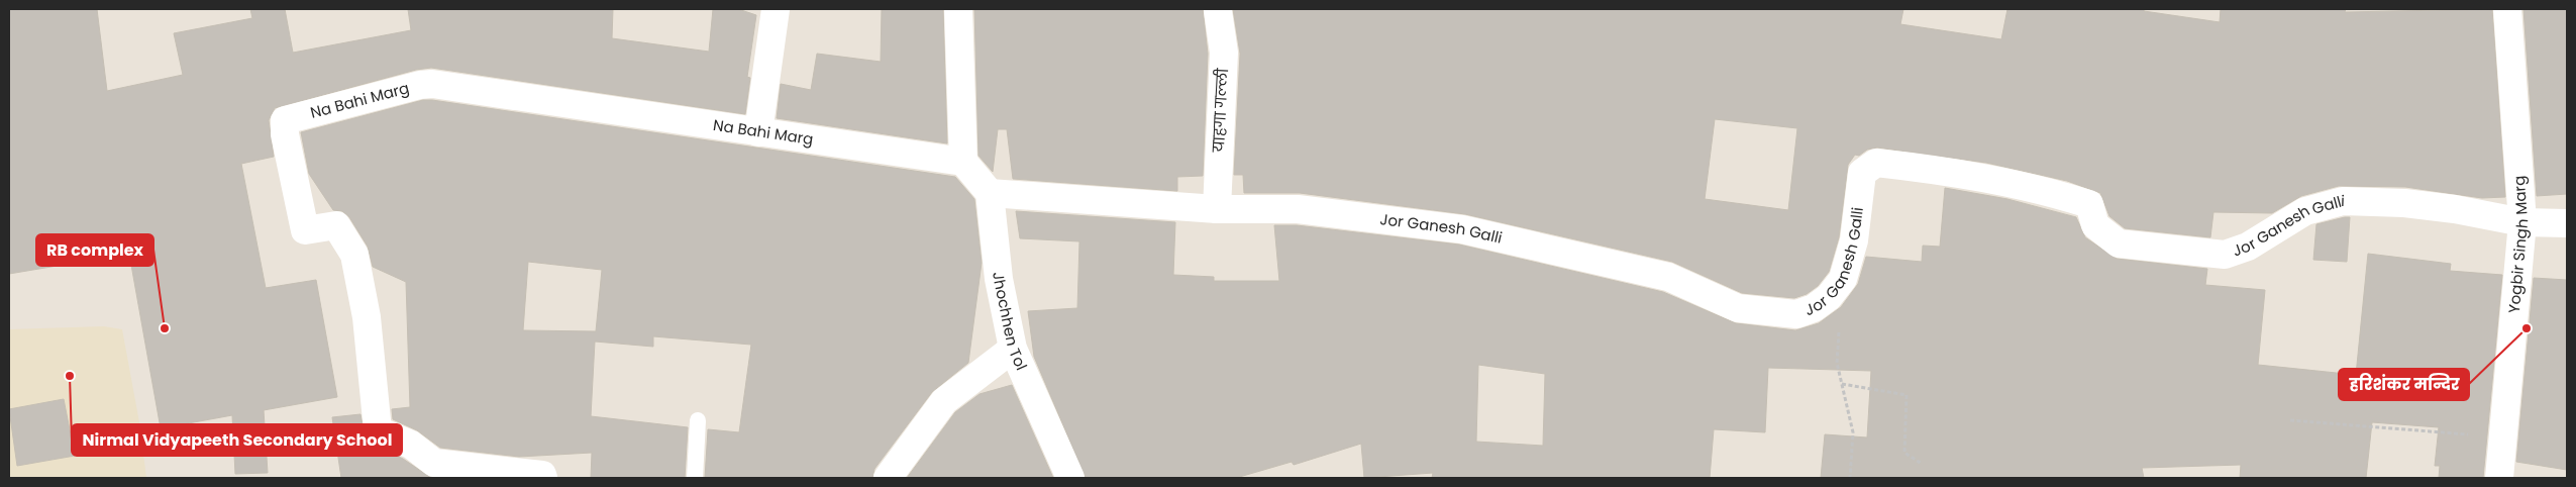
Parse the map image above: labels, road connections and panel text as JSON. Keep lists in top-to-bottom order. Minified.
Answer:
{"streets":{"street":["Na Bahi Marg","याहगा गल्ली","Jor Ganesh Galli","Yogbir Singh Marg","Jhochhen Tol"]},"crossings":[["याहगा गल्ली","Jor Ganesh Galli"],["Jor Ganesh Galli","Yogbir Singh Marg"],["Jor Ganesh Galli","Jhochhen Tol"]],"places":["RB complex","हरिशंकर मन्दिर","Nirmal Vidyapeeth Secondary School"]}
